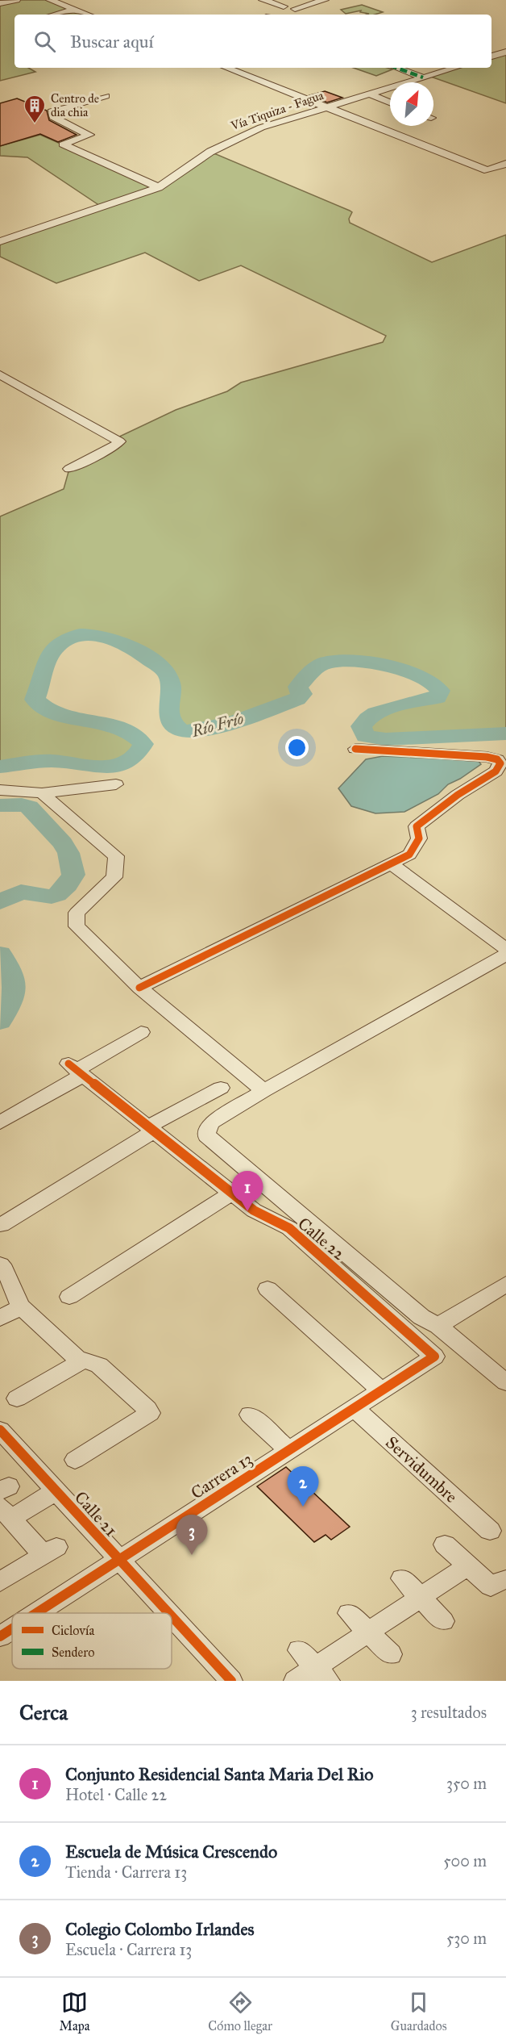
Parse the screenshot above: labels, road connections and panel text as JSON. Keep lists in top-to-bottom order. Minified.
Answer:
{"streets":{"street":["Vía Tiquiza - Fagua","Calle 22","Servidumbre","Carrera 13","Calle 21"]},"crossings":[["Calle 22","Carrera 13"],["Servidumbre","Carrera 13"],["Carrera 13","Calle 21"]],"water":["Río Frío"],"places":{"building":["Centro de dia chia"]},"legend":["Ciclovía","Sendero"],"north":"top right","page":{"search":"Buscar aquí","pins":["1","2","3"],"heading":["Cerca","3 resultados"],"list":[{"mark":"1","name":"Conjunto Residencial Santa Maria Del Rio","note":"Hotel · Calle 22","value":"350 m"},{"mark":"2","name":"Escuela de Música Crescendo","note":"Tienda · Carrera 13","value":"500 m"},{"mark":"3","name":"Colegio Colombo Irlandes","note":"Escuela · Carrera 13","value":"530 m"}],"nav":["Mapa","Cómo llegar","Guardados"]}}
